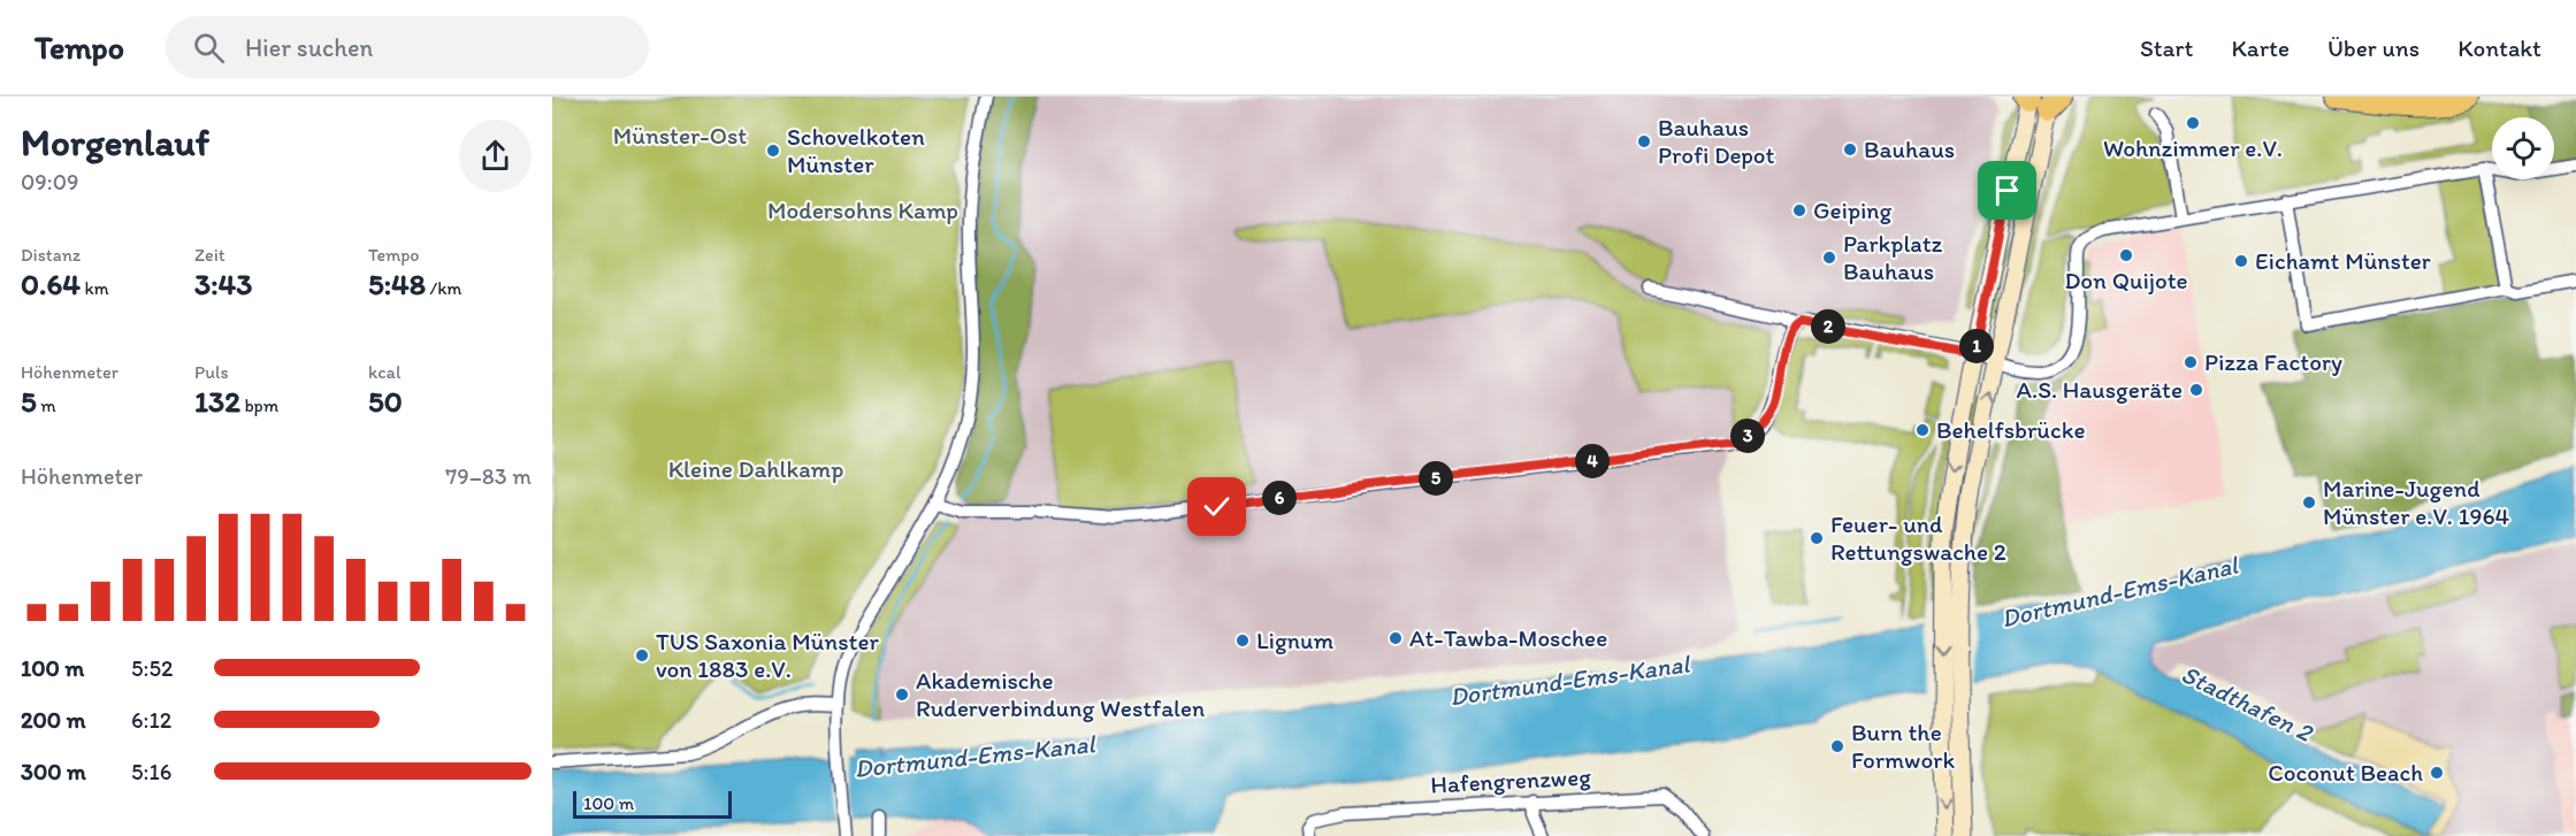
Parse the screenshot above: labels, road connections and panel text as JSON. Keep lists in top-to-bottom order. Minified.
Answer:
{"streets":{"street":["Hafengrenzweg"]},"water":["Dortmund-Ems-Kanal","Stadthafen 2"],"parks":["Münster-Ost","Modersohns Kamp","Kleine Dahlkamp"],"places":["Wohnzimmer e.V.","Bauhaus Profi Depot","Bauhaus","Schovelkoten Münster","Geiping","Don Quijote","Parkplatz Bauhaus","Eichamt Münster","Pizza Factory","A.S. Hausgeräte","Behelfsbrücke","Marine-Jugend Münster e.V. 1964","Feuer- und Rettungswache 2","At-Tawba-Moschee","Lignum","TUS Saxonia Münster von 1883 e.V.","Akademische Ruderverbindung Westfalen","Burn the Formwork","Coconut Beach"],"scale_bar":"100 m","page":{"header":"Tempo","search":"Hier suchen","nav":["Start","Karte","Über uns","Kontakt"],"heading":["Morgenlauf","09:09"],"stats":[["Distanz","0.64 km"],["Zeit","3:43"],["Tempo","5:48 /km"],["Höhenmeter","5 m"],["Puls","132 bpm"],["kcal","50"]],"pins":["2","1","3","4","5","6"],"chart":["Höhenmeter","79–83 m"],"list":[{"name":"100 m","note":"5:52"},{"name":"200 m","note":"6:12"},{"name":"300 m","note":"5:16"}],"scale":"100 m"}}
